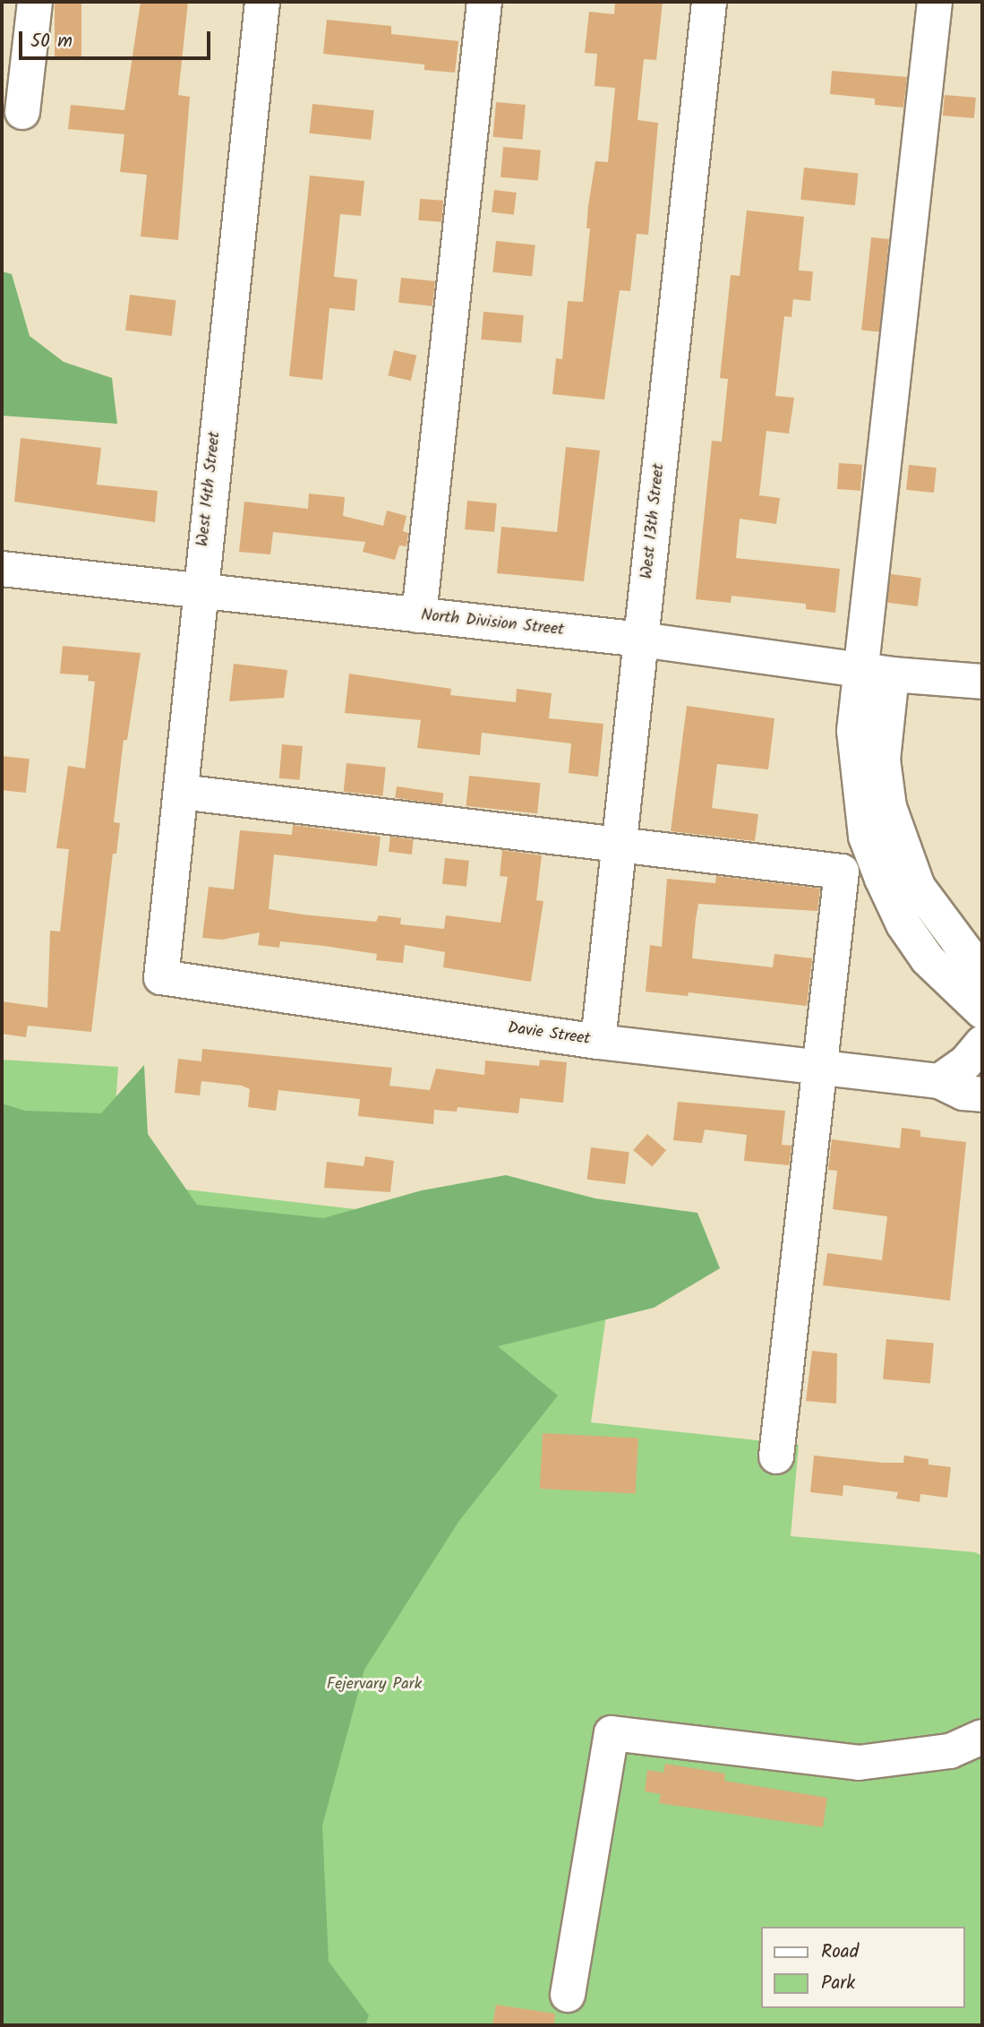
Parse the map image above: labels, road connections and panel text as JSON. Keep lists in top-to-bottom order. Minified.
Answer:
{"streets":{"street":["West 14th Street","West 13th Street","North Division Street","Davie Street"]},"crossings":[["West 14th Street","North Division Street"],["West 14th Street","Davie Street"],["West 13th Street","North Division Street"],["West 13th Street","Davie Street"]],"parks":["Fejervary Park"],"legend":["Road","Park"],"scale_bar":"50 m"}
